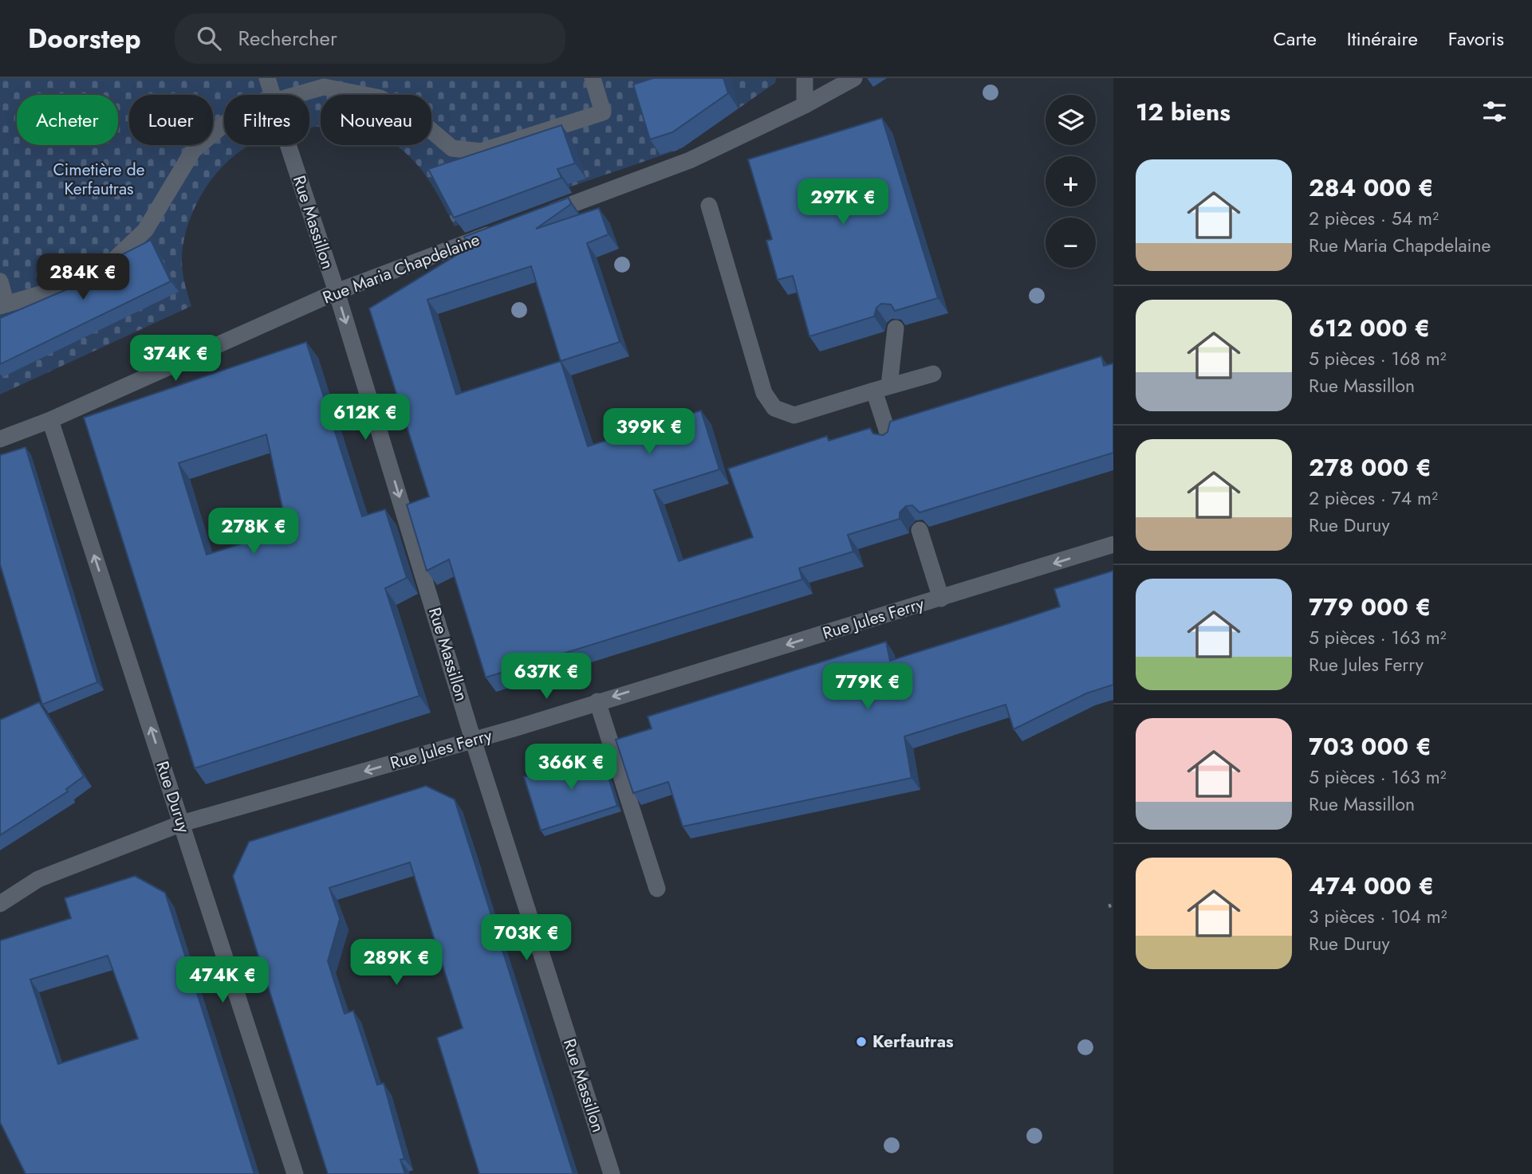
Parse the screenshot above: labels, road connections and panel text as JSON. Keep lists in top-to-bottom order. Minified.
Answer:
{"streets":{"street":["Rue Massillon","Rue Maria Chapdelaine","Rue Jules Ferry","Rue Duruy"]},"crossings":[["Rue Massillon","Rue Maria Chapdelaine"],["Rue Massillon","Rue Jules Ferry"],["Rue Maria Chapdelaine","Rue Duruy"],["Rue Jules Ferry","Rue Duruy"]],"one_way":["Rue Massillon","Rue Jules Ferry","Rue Duruy"],"parks":["Cimetière de Kerfautras"],"places":["Kerfautras"],"page":{"header":"Doorstep","search":"Rechercher","nav":["Carte","Itinéraire","Favoris"],"heading":"12 biens","map_buttons":["+","−"],"chip":["Acheter","Louer","Filtres","Nouveau"],"list":[{"name":"284 000 €","note":"2 pièces · 54 m² · Rue Maria Chapdelaine"},{"name":"612 000 €","note":"5 pièces · 168 m² · Rue Massillon"},{"name":"278 000 €","note":"2 pièces · 74 m² · Rue Duruy"},{"name":"779 000 €","note":"5 pièces · 163 m² · Rue Jules Ferry"},{"name":"703 000 €","note":"5 pièces · 163 m² · Rue Massillon"},{"name":"474 000 €","note":"3 pièces · 104 m² · Rue Duruy"}],"price":["297K €","284K €","374K €","612K €","399K €","278K €","637K €","779K €","366K €","703K €","289K €","474K €"]}}
